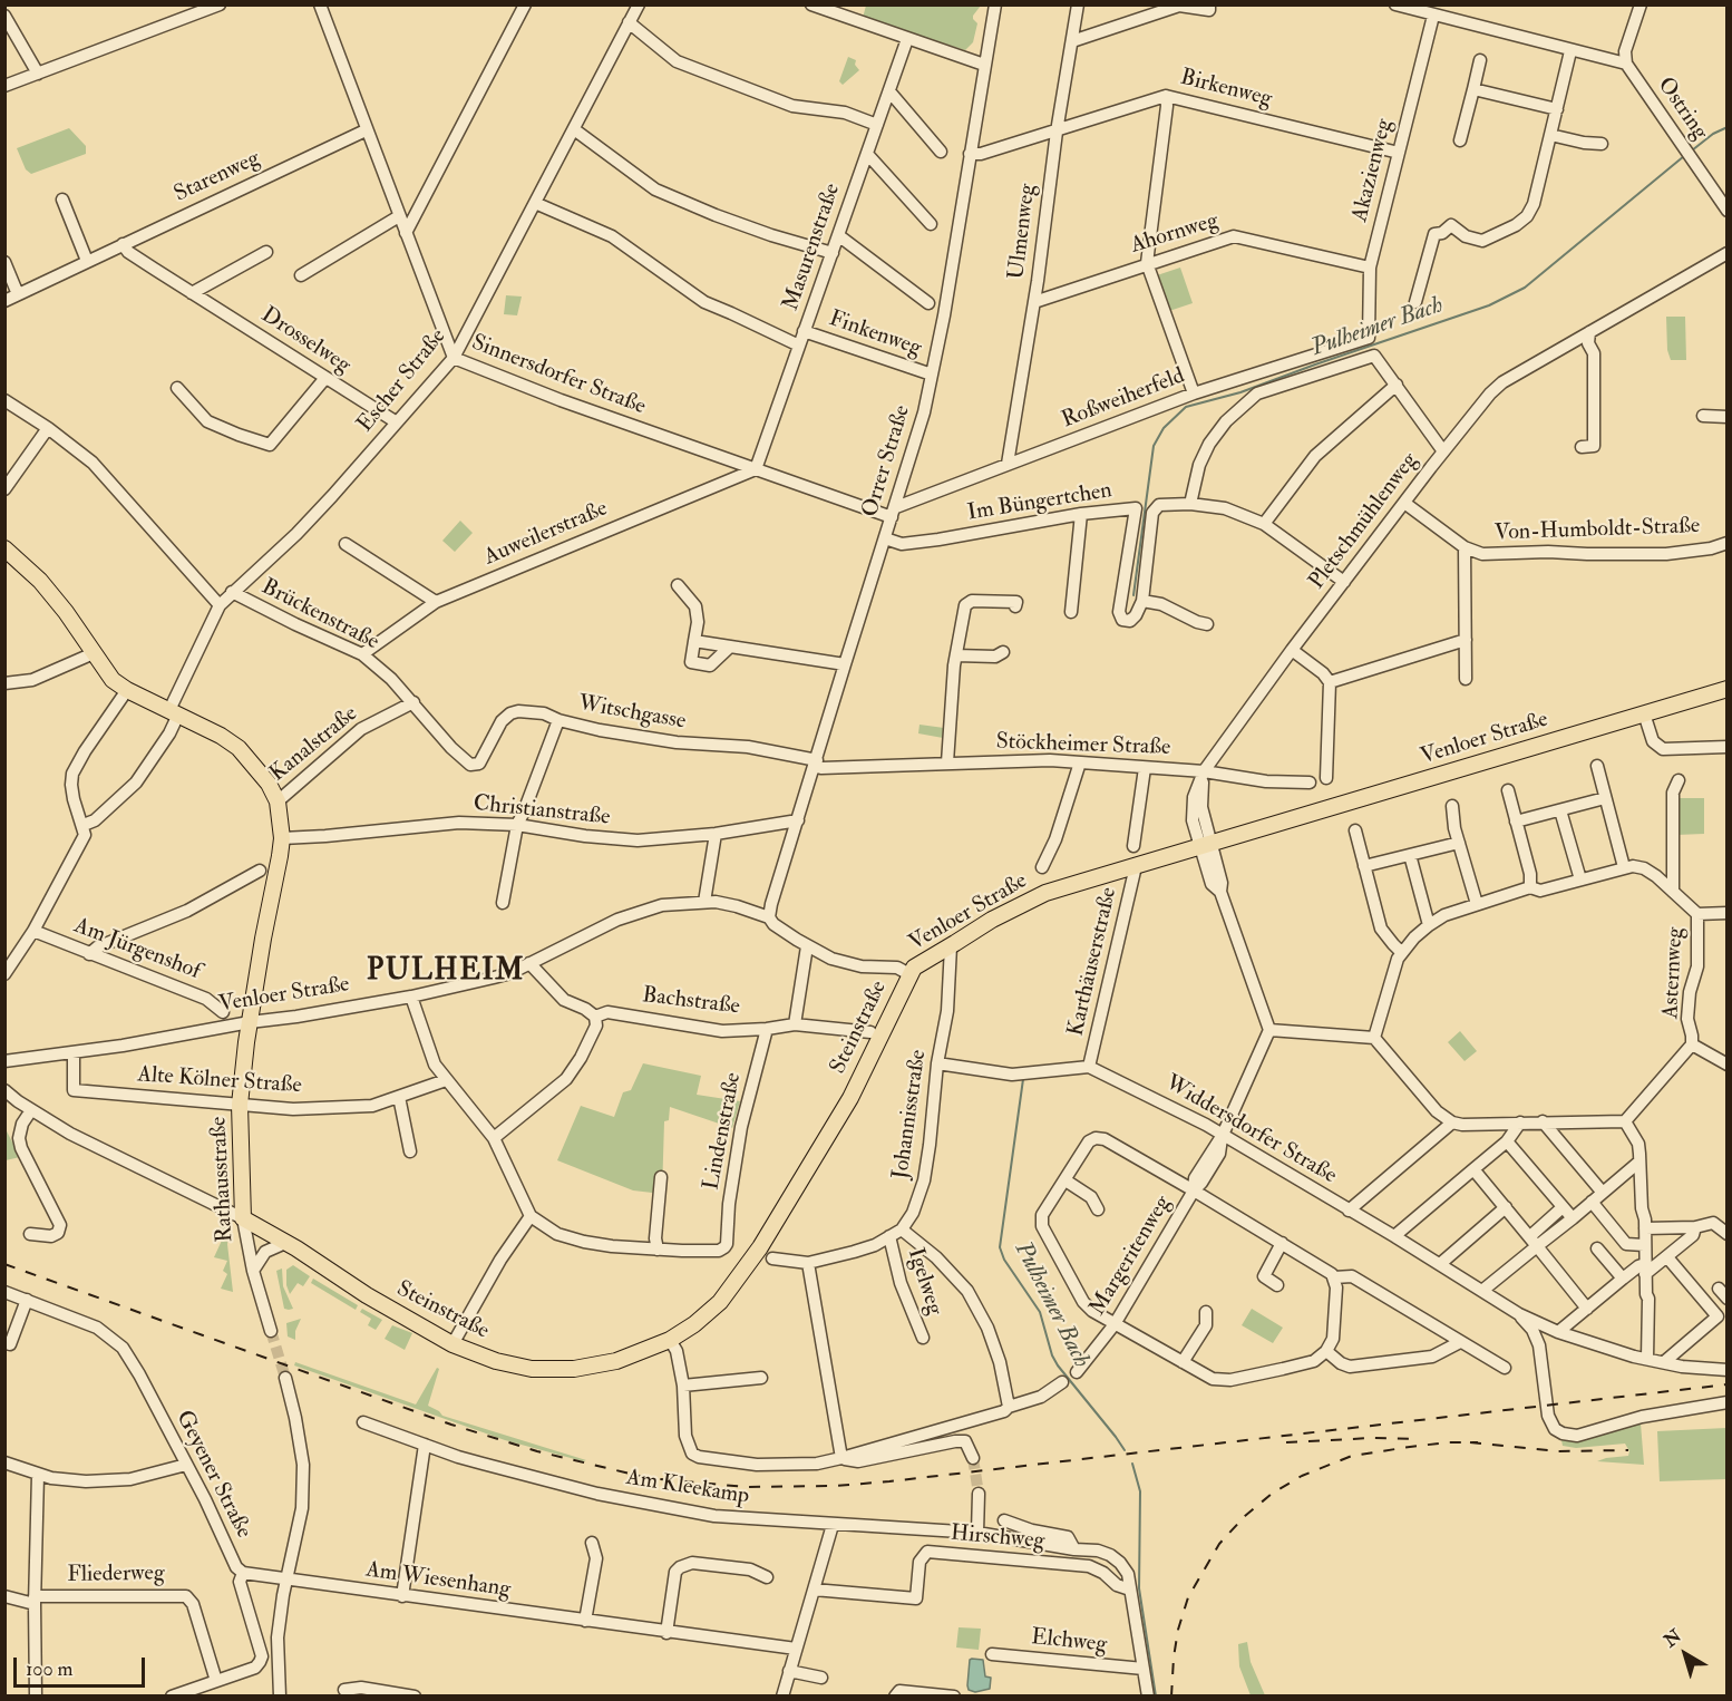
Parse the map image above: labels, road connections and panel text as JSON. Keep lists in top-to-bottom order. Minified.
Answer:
{"streets":{"main road":["Venloer Straße","Steinstraße","Rathausstraße"],"street":["Birkenweg","Ostring","Akazienweg","Starenweg","Ulmenweg","Ahornweg","Masurenstraße","Finkenweg","Drosselweg","Sinnersdorfer Straße","Escher Straße","Roßweiherfeld","Orrer Straße","Im Büngertchen","Pletschmühlenweg","Von-Humboldt-Straße","Auweilerstraße","Brückenstraße","Witschgasse","Kanalstraße","Stöckheimer Straße","Christianstraße","Am Jürgenshof","Karthäuserstraße","Asternweg","Bachstraße","Alte Kölner Straße","Johannisstraße","Widdersdorfer Straße","Lindenstraße","Margeritenweg","Igelweg","Geyener Straße","Am Kleekamp","Hirschweg","Fliederweg","Am Wiesenhang","Elchweg"]},"crossings":[["Birkenweg","Akazienweg"],["Birkenweg","Ulmenweg"],["Birkenweg","Orrer Straße"],["Akazienweg","Ahornweg"],["Akazienweg","Roßweiherfeld"],["Starenweg","Drosselweg"],["Starenweg","Sinnersdorfer Straße"],["Ulmenweg","Ahornweg"],["Ulmenweg","Roßweiherfeld"],["Masurenstraße","Finkenweg"],["Masurenstraße","Sinnersdorfer Straße"],["Masurenstraße","Auweilerstraße"],["Finkenweg","Orrer Straße"],["Drosselweg","Escher Straße"],["Sinnersdorfer Straße","Escher Straße"],["Sinnersdorfer Straße","Roßweiherfeld"],["Sinnersdorfer Straße","Orrer Straße"],["Sinnersdorfer Straße","Auweilerstraße"],["Escher Straße","Brückenstraße"],["Roßweiherfeld","Orrer Straße"],["Orrer Straße","Im Büngertchen"],["Orrer Straße","Witschgasse"],["Orrer Straße","Venloer Straße"],["Orrer Straße","Stöckheimer Straße"],["Orrer Straße","Christianstraße"],["Pletschmühlenweg","Von-Humboldt-Straße"],["Pletschmühlenweg","Stöckheimer Straße"],["Auweilerstraße","Brückenstraße"],["Brückenstraße","Witschgasse"],["Brückenstraße","Kanalstraße"],["Witschgasse","Stöckheimer Straße"],["Venloer Straße","Karthäuserstraße"],["Venloer Straße","Steinstraße"],["Venloer Straße","Alte Kölner Straße"],["Venloer Straße","Johannisstraße"],["Venloer Straße","Rathausstraße"],["Kanalstraße","Rathausstraße"],["Christianstraße","Rathausstraße"],["Karthäuserstraße","Widdersdorfer Straße"],["Bachstraße","Lindenstraße"],["Steinstraße","Rathausstraße"],["Alte Kölner Straße","Rathausstraße"],["Widdersdorfer Straße","Margeritenweg"],["Geyener Straße","Am Wiesenhang"],["Am Kleekamp","Elchweg"],["Hirschweg","Elchweg"]],"districts":["PULHEIM"],"water":["Pulheimer Bach"],"scale_bar":"100 m","north":"top left"}
